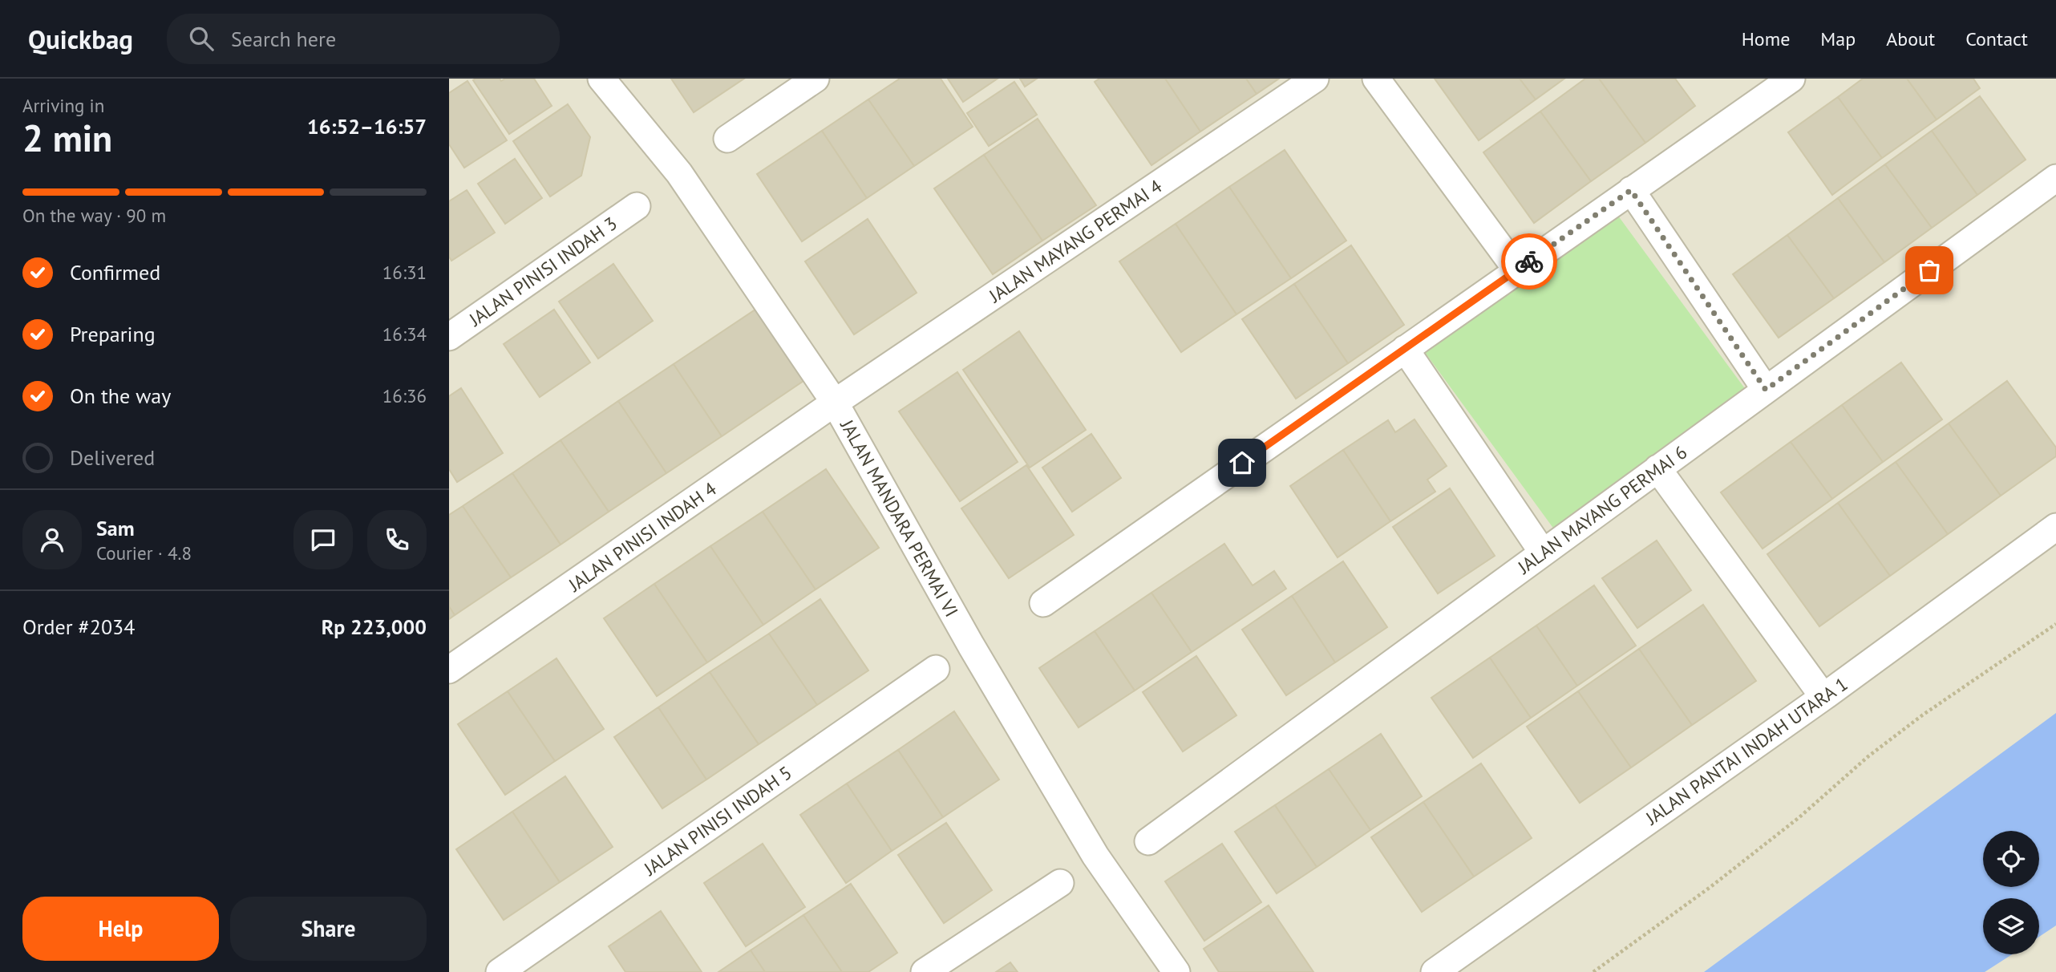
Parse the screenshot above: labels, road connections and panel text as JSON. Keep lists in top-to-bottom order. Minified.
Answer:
{"streets":{"street":["JALAN MAYANG PERMAI 4","JALAN PINISI INDAH 3","JALAN MAYANG PERMAI 6","JALAN MANDARA PERMAI VI","JALAN PINISI INDAH 4","JALAN PANTAI INDAH UTARA 1","JALAN PINISI INDAH 5"]},"crossings":[["JALAN MAYANG PERMAI 4","JALAN MANDARA PERMAI VI"],["JALAN MAYANG PERMAI 4","JALAN PINISI INDAH 4"],["JALAN MANDARA PERMAI VI","JALAN PINISI INDAH 4"]],"page":{"header":"Quickbag","search":"Search here","nav":["Home","Map","About","Contact"],"heading":["2 min","Arriving in","16:52–16:57"],"panel":["Sam","Courier · 4.8","Order #2034","Rp 223,000"],"bar":"On the way · 90 m","list":[["Confirmed","16:31"],["Preparing","16:34"],["On the way","16:36"],"Delivered"],"buttons":["Help","Share"]}}
